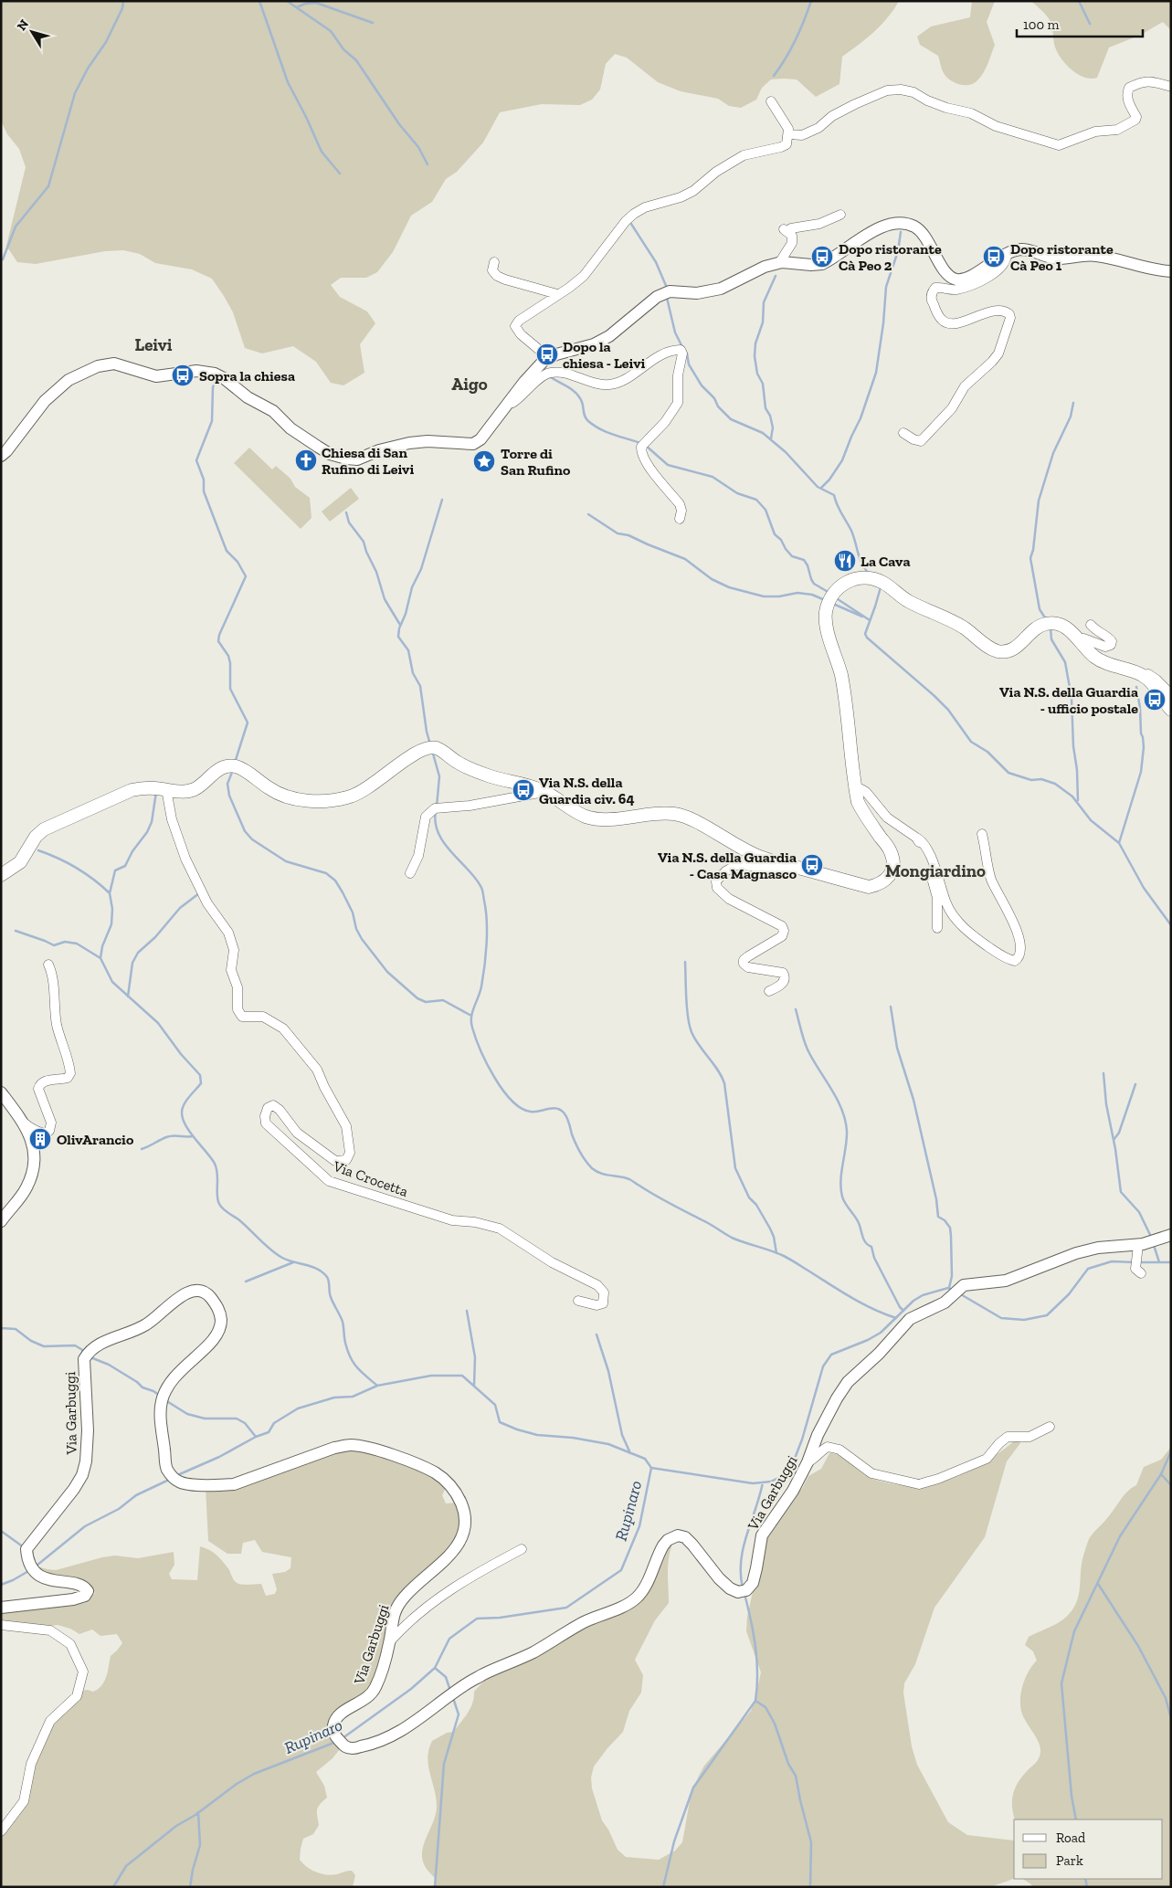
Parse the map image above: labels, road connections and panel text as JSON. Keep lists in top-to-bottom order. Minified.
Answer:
{"streets":{"street":["Via Crocetta","Via Garbuggi"]},"districts":["Leivi","Aigo","Mongiardino"],"water":["Rupinaro"],"places":{"bus stop":["Dopo ristorante Cà Peo 2","Dopo ristorante Cà Peo 1","Dopo la chiesa - Leivi","Sopra la chiesa","Via N.S. della Guardia - ufficio postale","Via N.S. della Guardia civ. 64","Via N.S. della Guardia - Casa Magnasco"],"church":["Chiesa di San Rufino di Leivi"],"place":["Torre di San Rufino"],"restaurant":["La Cava"],"building":["OlivArancio"]},"legend":["Road","Park"],"scale_bar":"100 m","north":"top left"}
